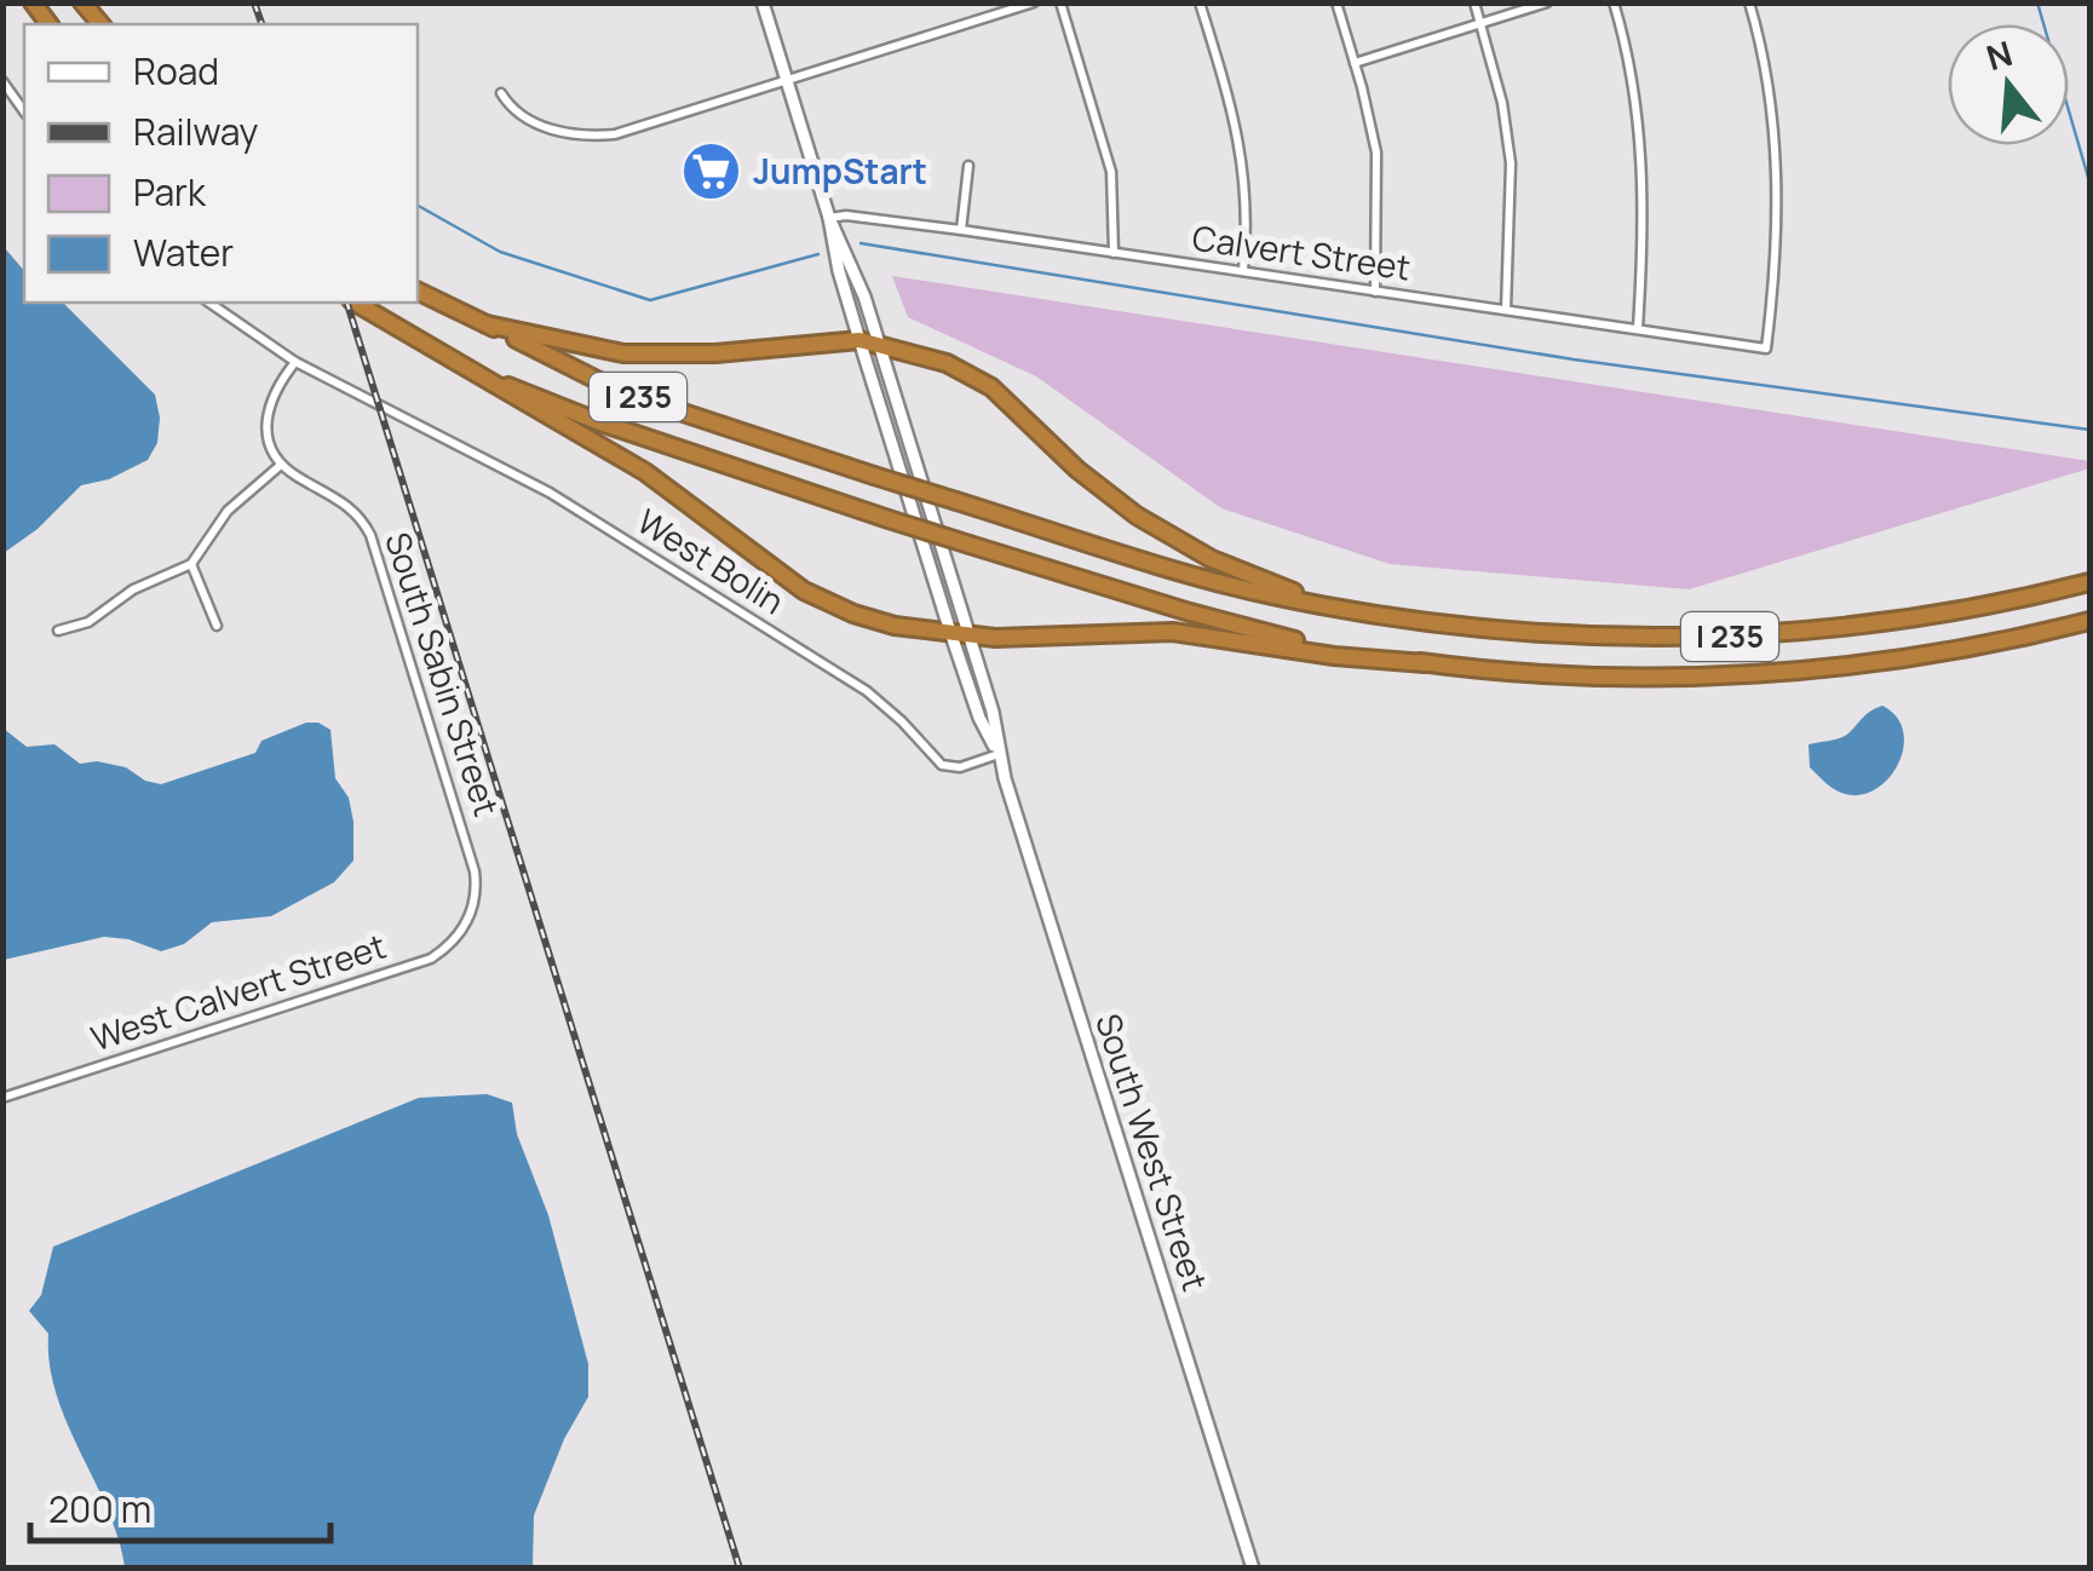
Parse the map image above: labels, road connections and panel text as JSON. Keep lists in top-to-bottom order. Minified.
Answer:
{"streets":{"highway":["I 235"],"street":["Calvert Street","West Bolin","South Sabin Street","West Calvert Street","South West Street"]},"crossings":[["Calvert Street","South West Street"],["West Bolin","South West Street"],["South Sabin Street","West Calvert Street"]],"places":{"supermarket":["JumpStart"]},"legend":["Road","Railway","Park","Water"],"scale_bar":"200 m","north":"top"}
